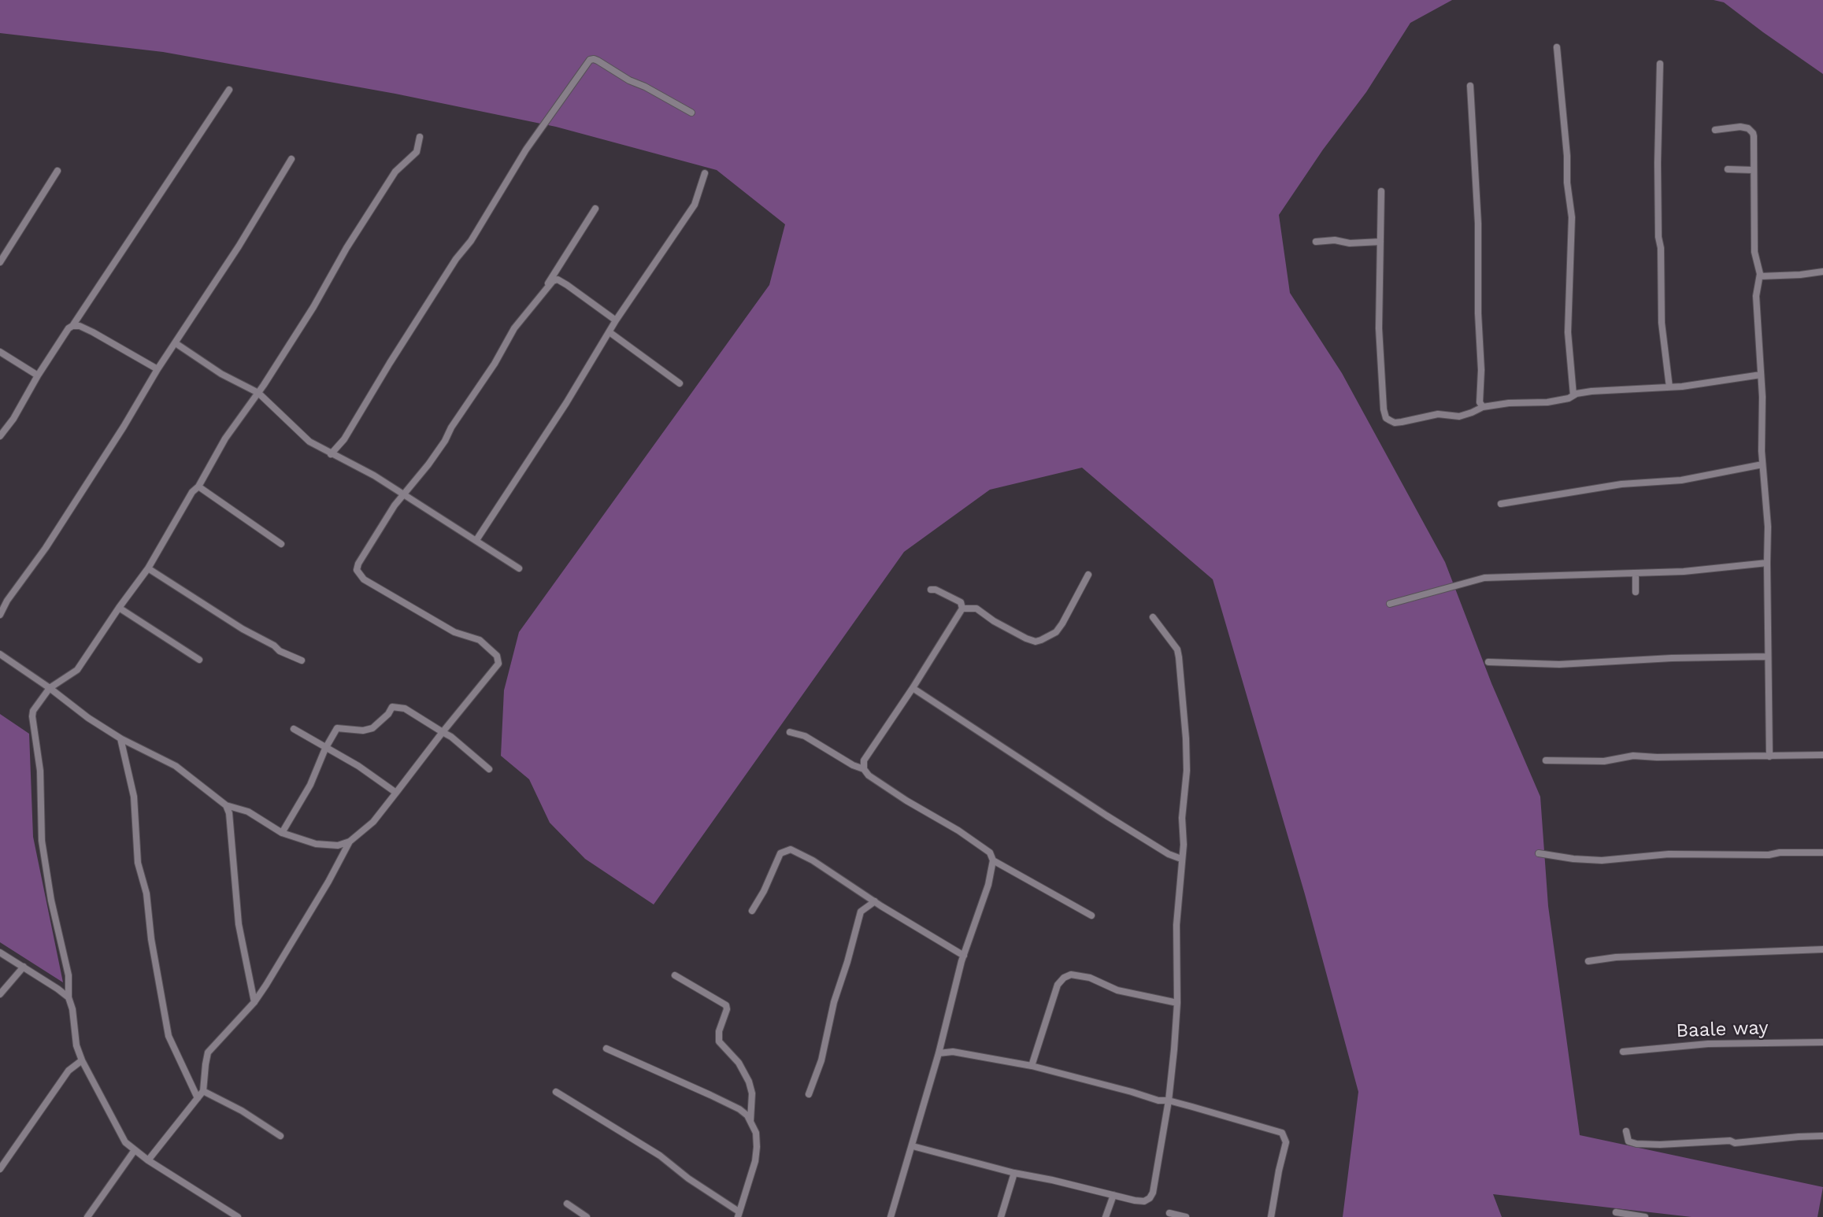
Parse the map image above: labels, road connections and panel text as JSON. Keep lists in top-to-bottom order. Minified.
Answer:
{"streets":{"street":["Baale way"]}}
